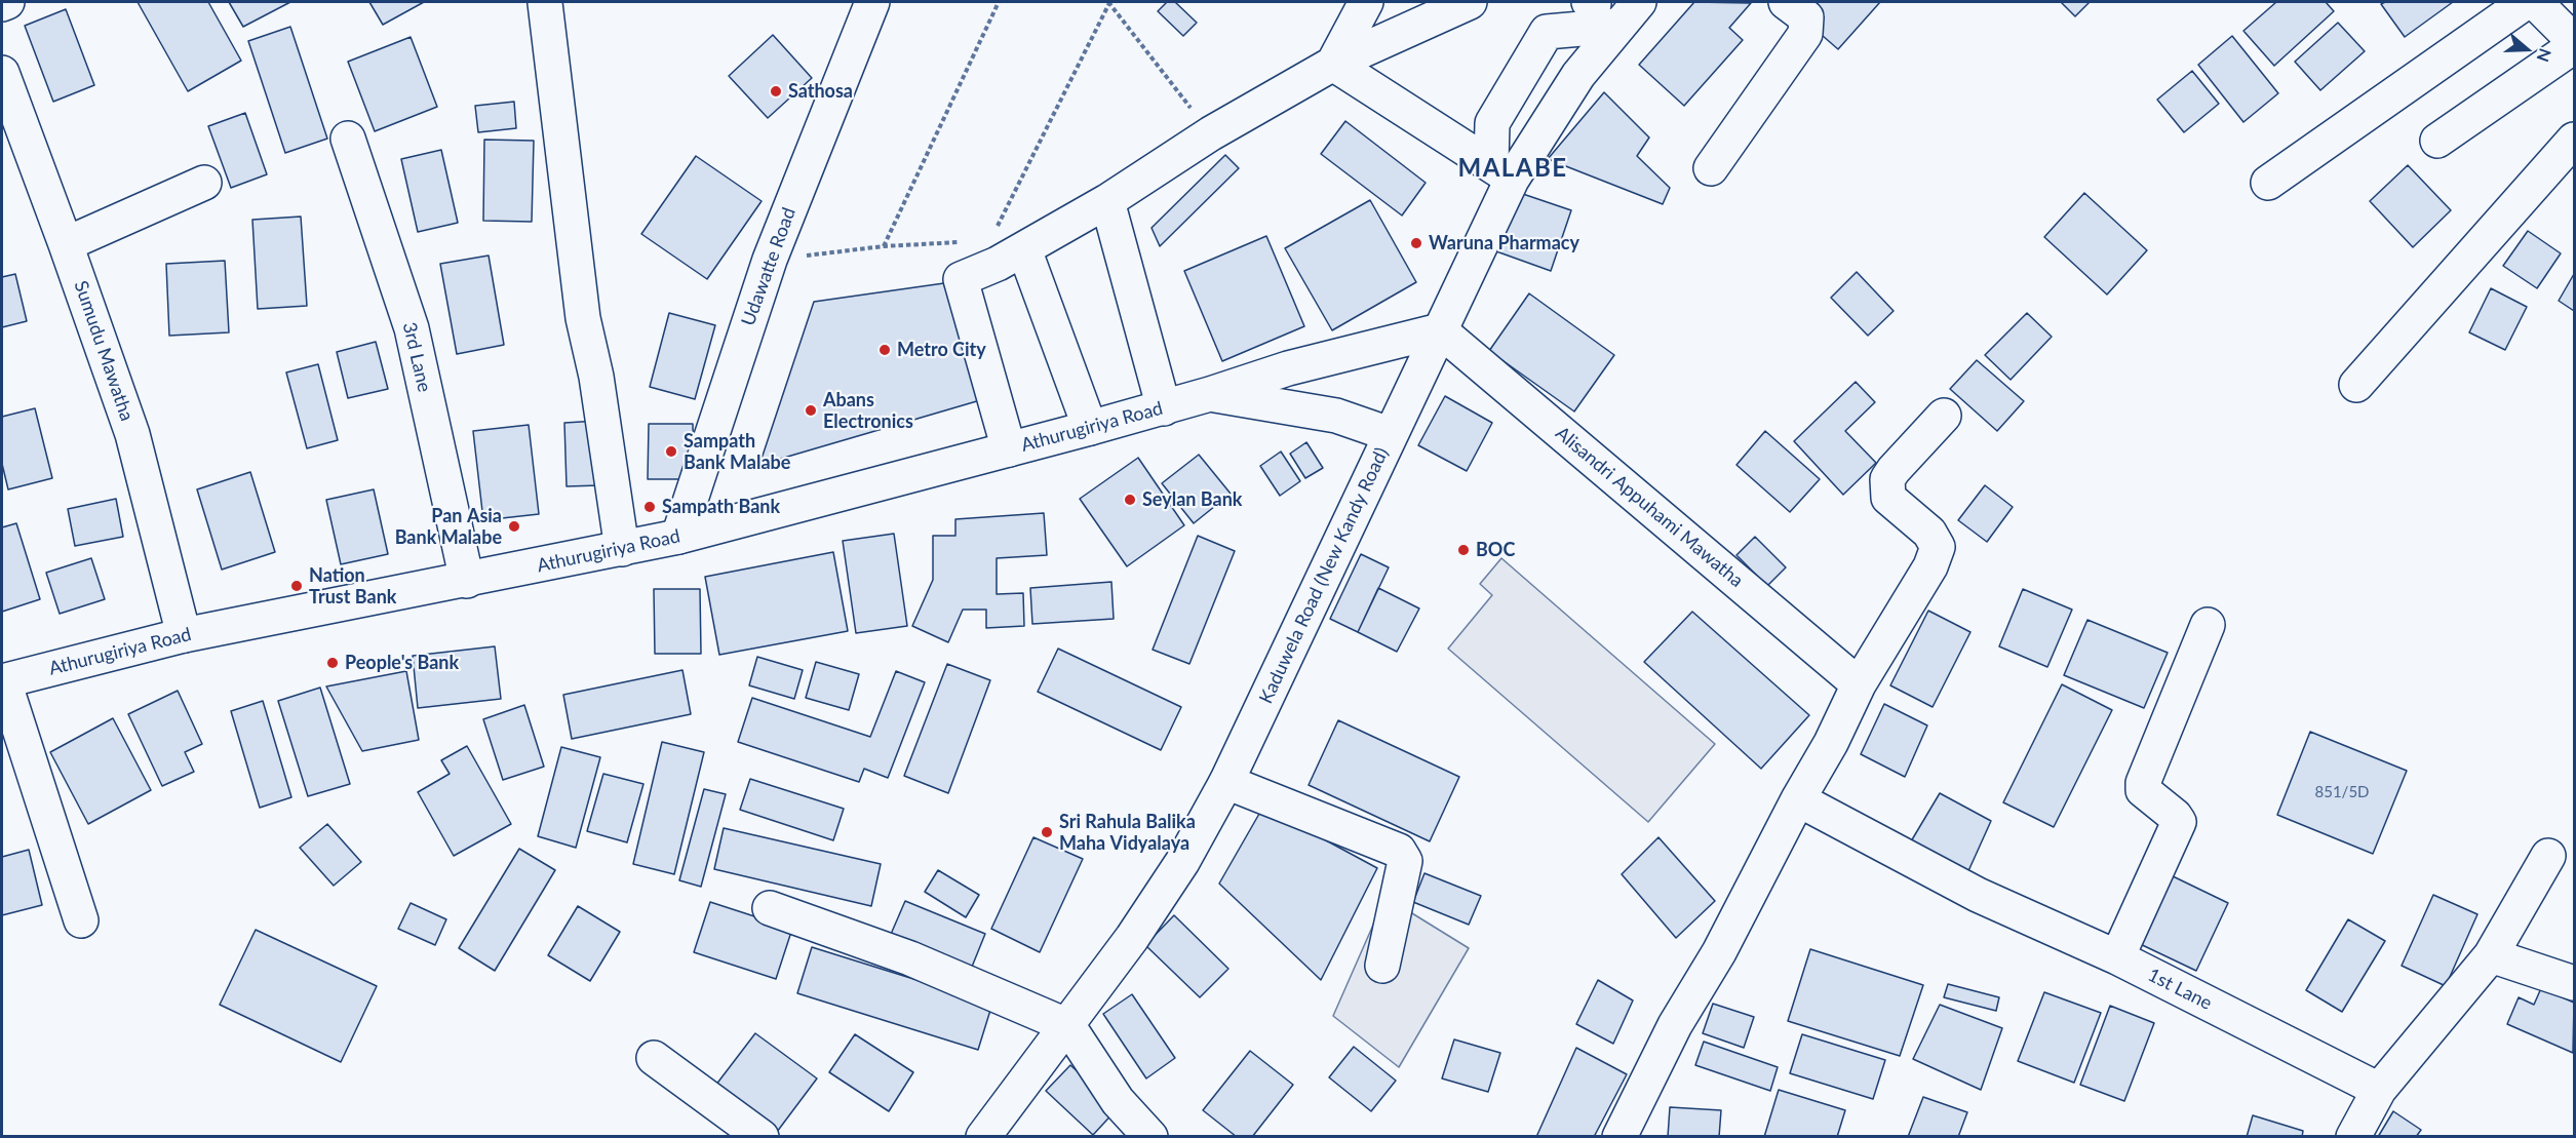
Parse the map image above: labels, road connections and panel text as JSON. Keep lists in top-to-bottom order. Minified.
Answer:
{"streets":{"street":["Udawatte Road","Sumudu Mawatha","3rd Lane","Athurugiriya Road","Alisandri Appuhami Mawatha","Kaduwela Road (New Kandy Road)","1st Lane"]},"crossings":[["Udawatte Road","Athurugiriya Road"],["Sumudu Mawatha","Athurugiriya Road"],["3rd Lane","Athurugiriya Road"],["Athurugiriya Road","Alisandri Appuhami Mawatha"],["Athurugiriya Road","Kaduwela Road (New Kandy Road)"],["Alisandri Appuhami Mawatha","Kaduwela Road (New Kandy Road)"]],"districts":["MALABE"],"places":["Sathosa","Waruna Pharmacy","Metro City","Abans Electronics","Sampath Bank Malabe","Seylan Bank","Sampath Bank","Pan Asia Bank Malabe","BOC","Nation Trust Bank","People's Bank","Sri Rahula Balika Maha Vidyalaya"],"house_numbers":["851/5D"],"north":"right"}
